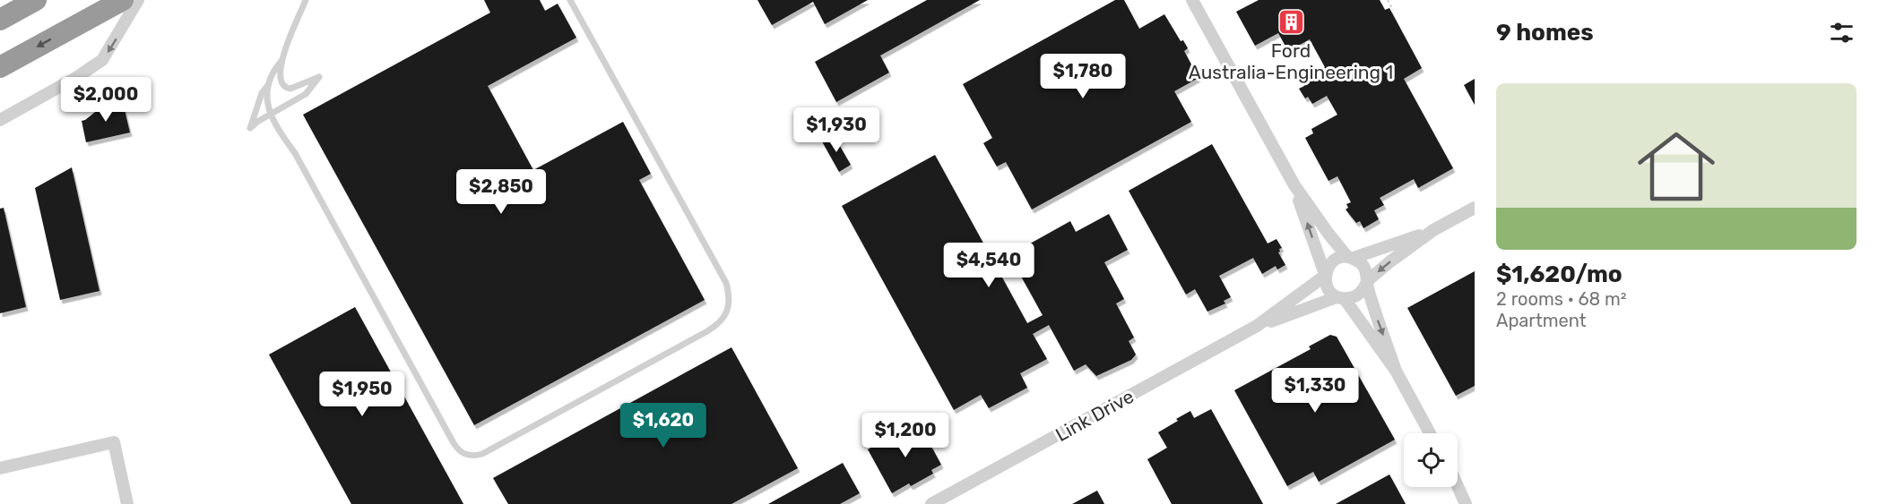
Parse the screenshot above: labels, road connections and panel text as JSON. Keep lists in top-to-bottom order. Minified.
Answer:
{"streets":{"street":["Link Drive"]},"places":{"building":["Ford Australia-Engineering 1"]},"page":{"heading":"9 homes","price":["$1,780","$2,000","$1,930","$2,850","$4,540","$1,330","$1,950","$1,620","$1,200"],"list":[{"name":"$1,620/mo","note":"2 rooms · 68 m² · Apartment"}]}}
